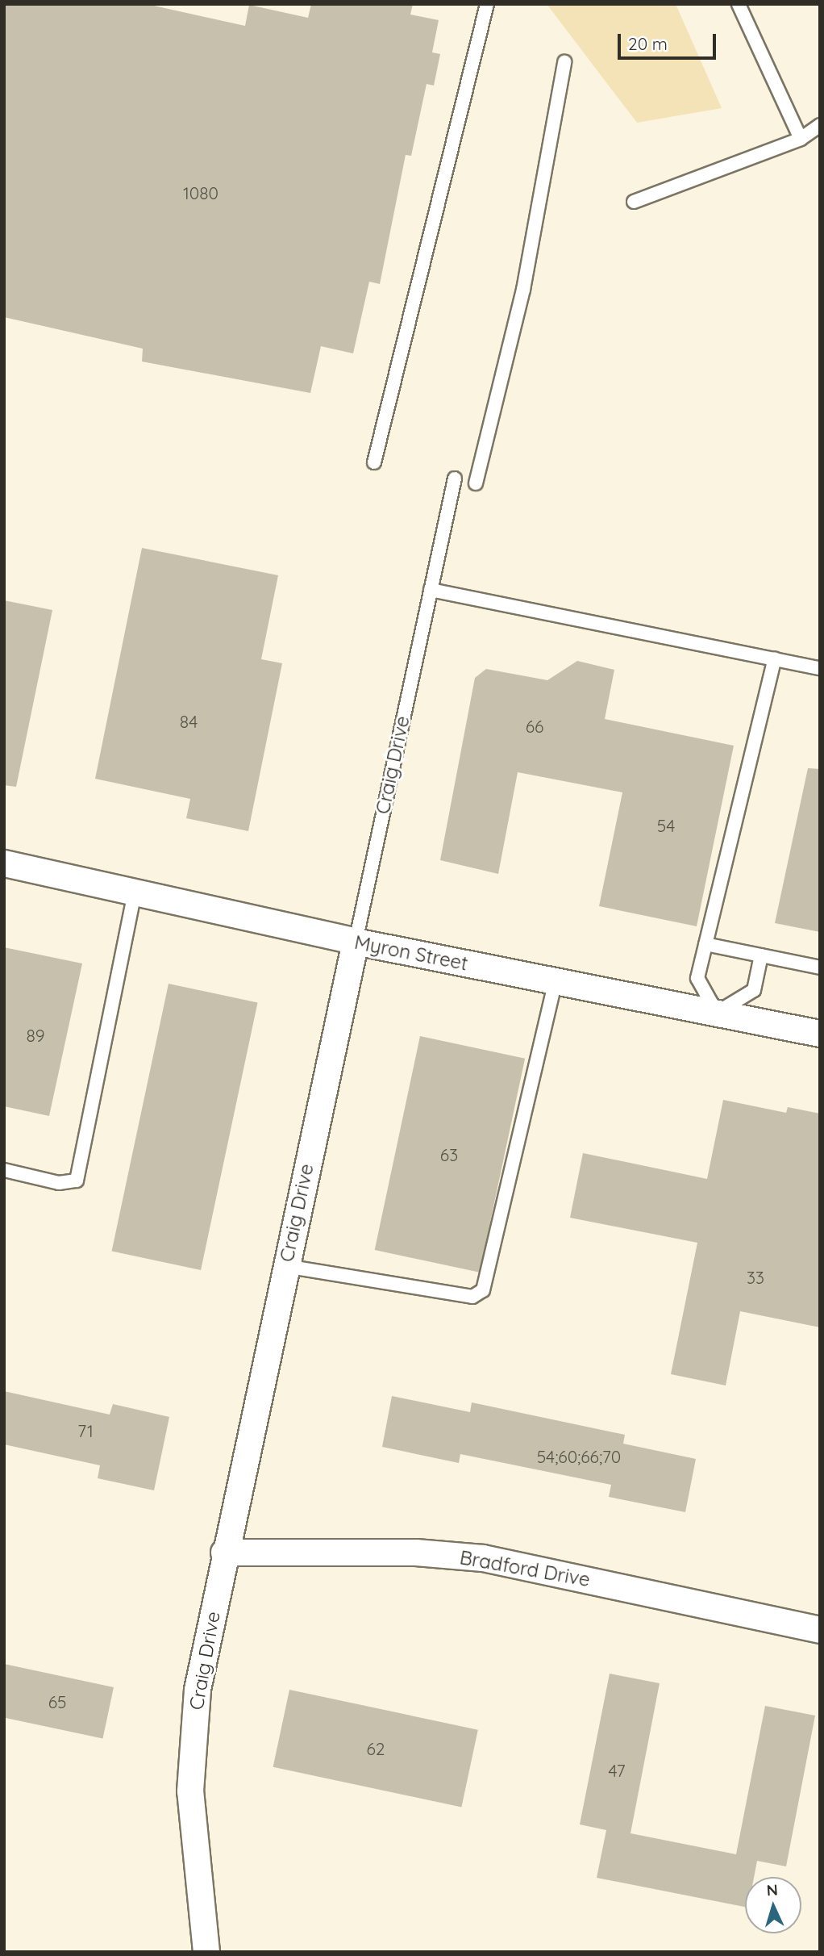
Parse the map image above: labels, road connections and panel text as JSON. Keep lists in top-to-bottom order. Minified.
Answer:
{"streets":{"street":["Craig Drive","Myron Street","Bradford Drive"]},"crossings":[["Craig Drive","Myron Street"],["Craig Drive","Bradford Drive"]],"house_numbers":["1080","84","66","54","89","63","33","71","54;60;66;70","65","62","47"],"scale_bar":"20 m","north":"top"}
